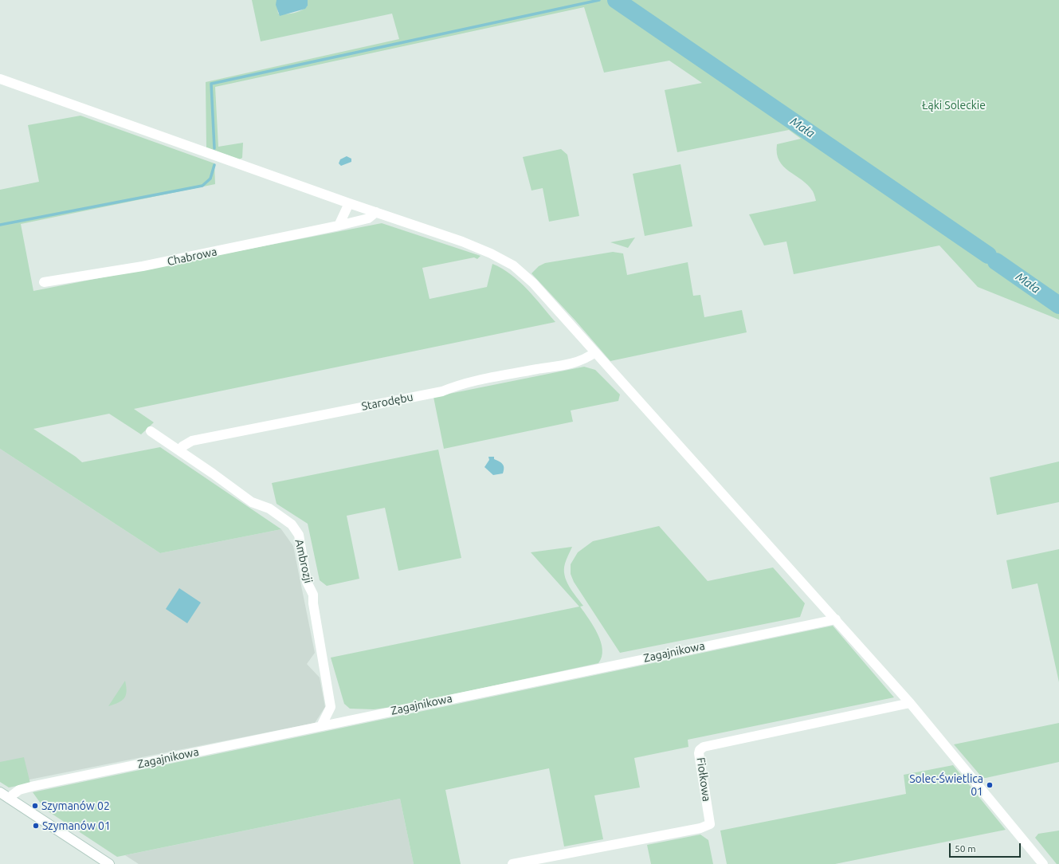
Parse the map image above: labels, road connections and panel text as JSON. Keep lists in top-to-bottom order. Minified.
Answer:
{"streets":{"street":["Chabrowa","Starodębu","Ambrozji","Zagajnikowa","Fiołkowa"]},"crossings":[["Starodębu","Ambrozji"],["Ambrozji","Zagajnikowa"]],"water":["Mała"],"parks":["Łąki Soleckie"],"places":["Solec-Świetlica 01","Szymanów 02","Szymanów 01"],"scale_bar":"50 m"}
